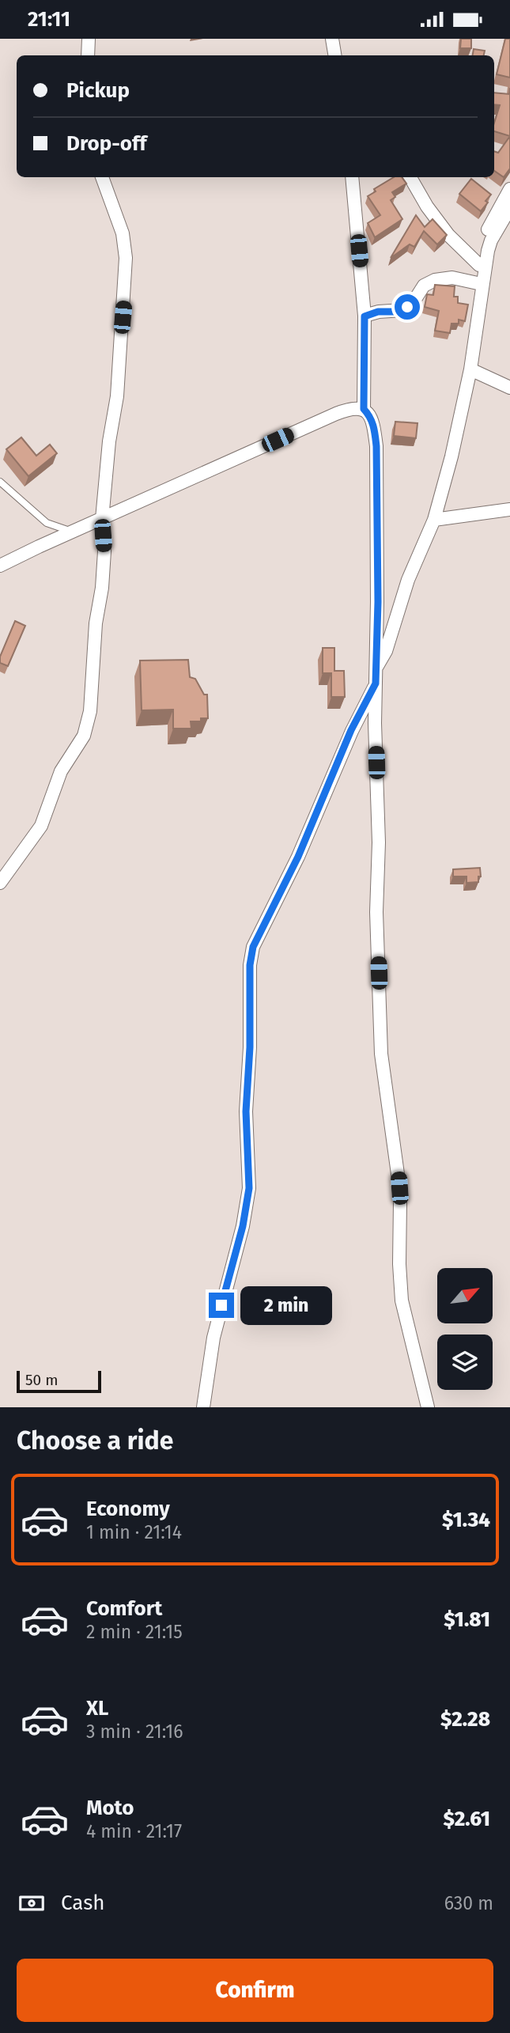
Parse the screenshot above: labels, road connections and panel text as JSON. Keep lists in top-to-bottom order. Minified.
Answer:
{"scale_bar":"50 m","north":"top right","page":{"status":"21:11","banner":["Pickup","Drop-off"],"bubble":"2 min","scale":"50 m","heading":"Choose a ride","list":[{"name":"Economy","note":"1 min · 21:14","value":"$1.34"},{"name":"Comfort","note":"2 min · 21:15","value":"$1.81"},{"name":"XL","note":"3 min · 21:16","value":"$2.28"},{"name":"Moto","note":"4 min · 21:17","value":"$2.61"}],"pay":["Cash","630 m"],"buttons":"Confirm"}}
